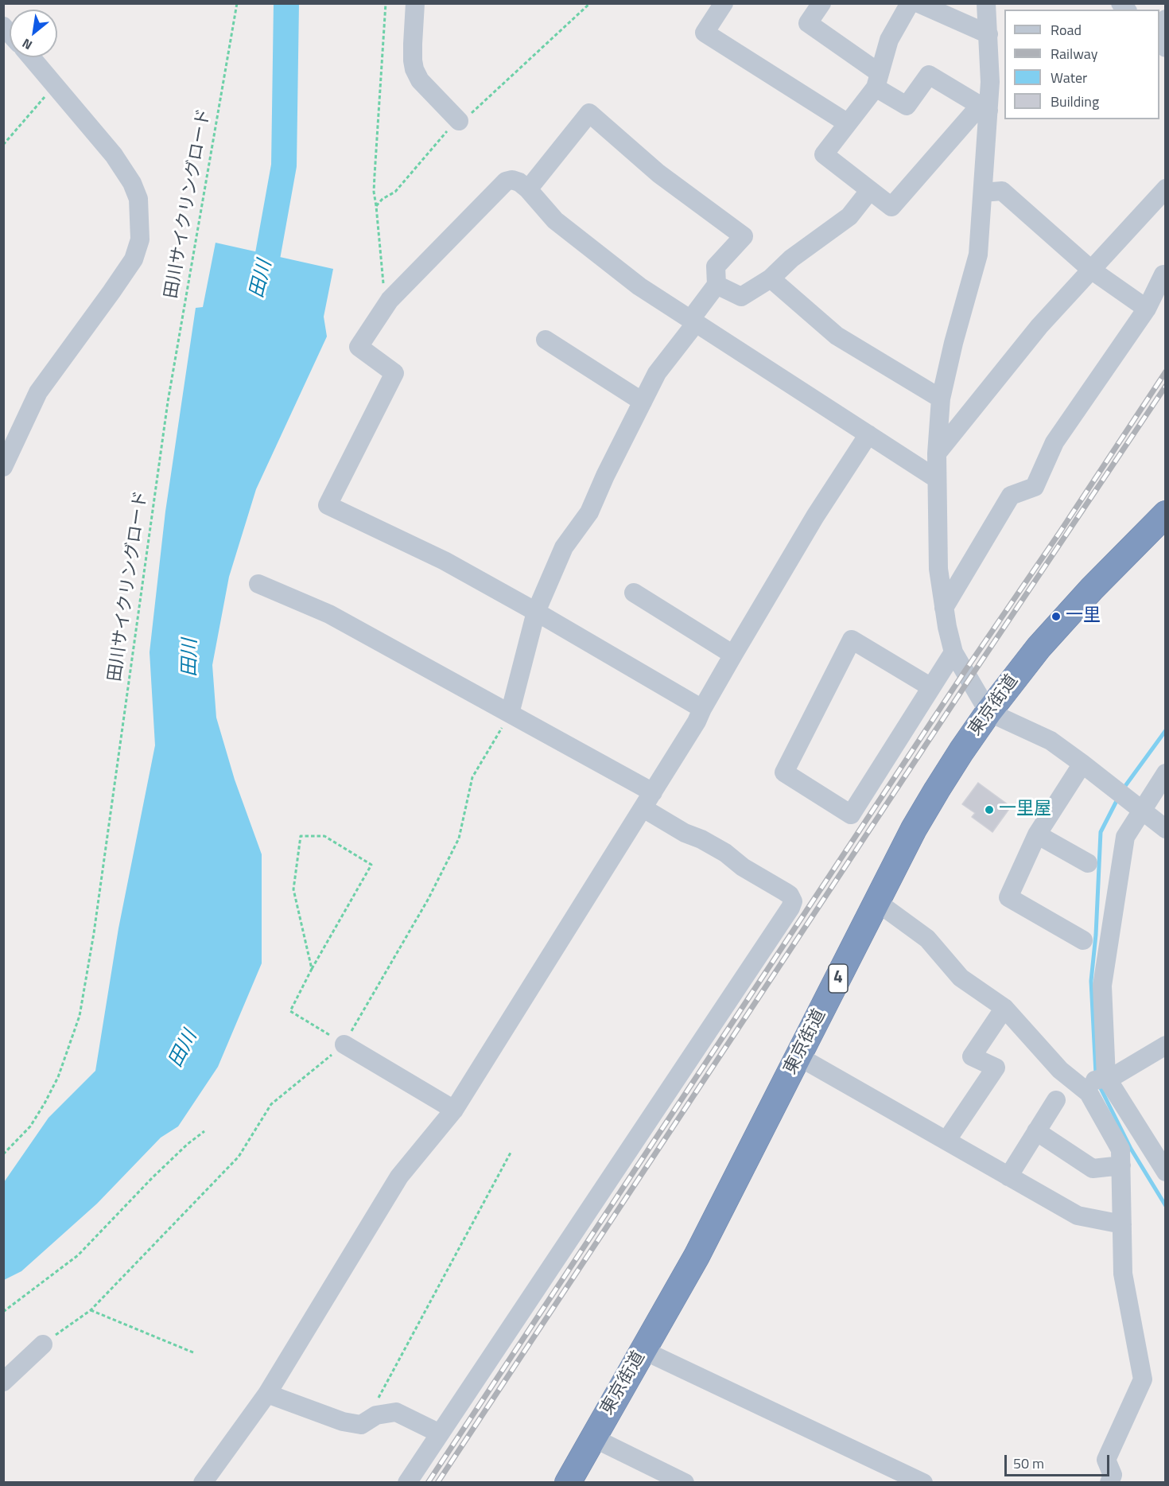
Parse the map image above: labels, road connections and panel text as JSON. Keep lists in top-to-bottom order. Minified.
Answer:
{"streets":{"highway":["東京街道","4"],"path":["田川サイクリングロード"]},"water":["田川"],"places":["一里","一里屋"],"legend":["Road","Railway","Water","Building"],"scale_bar":"50 m","north":"bottom left"}
